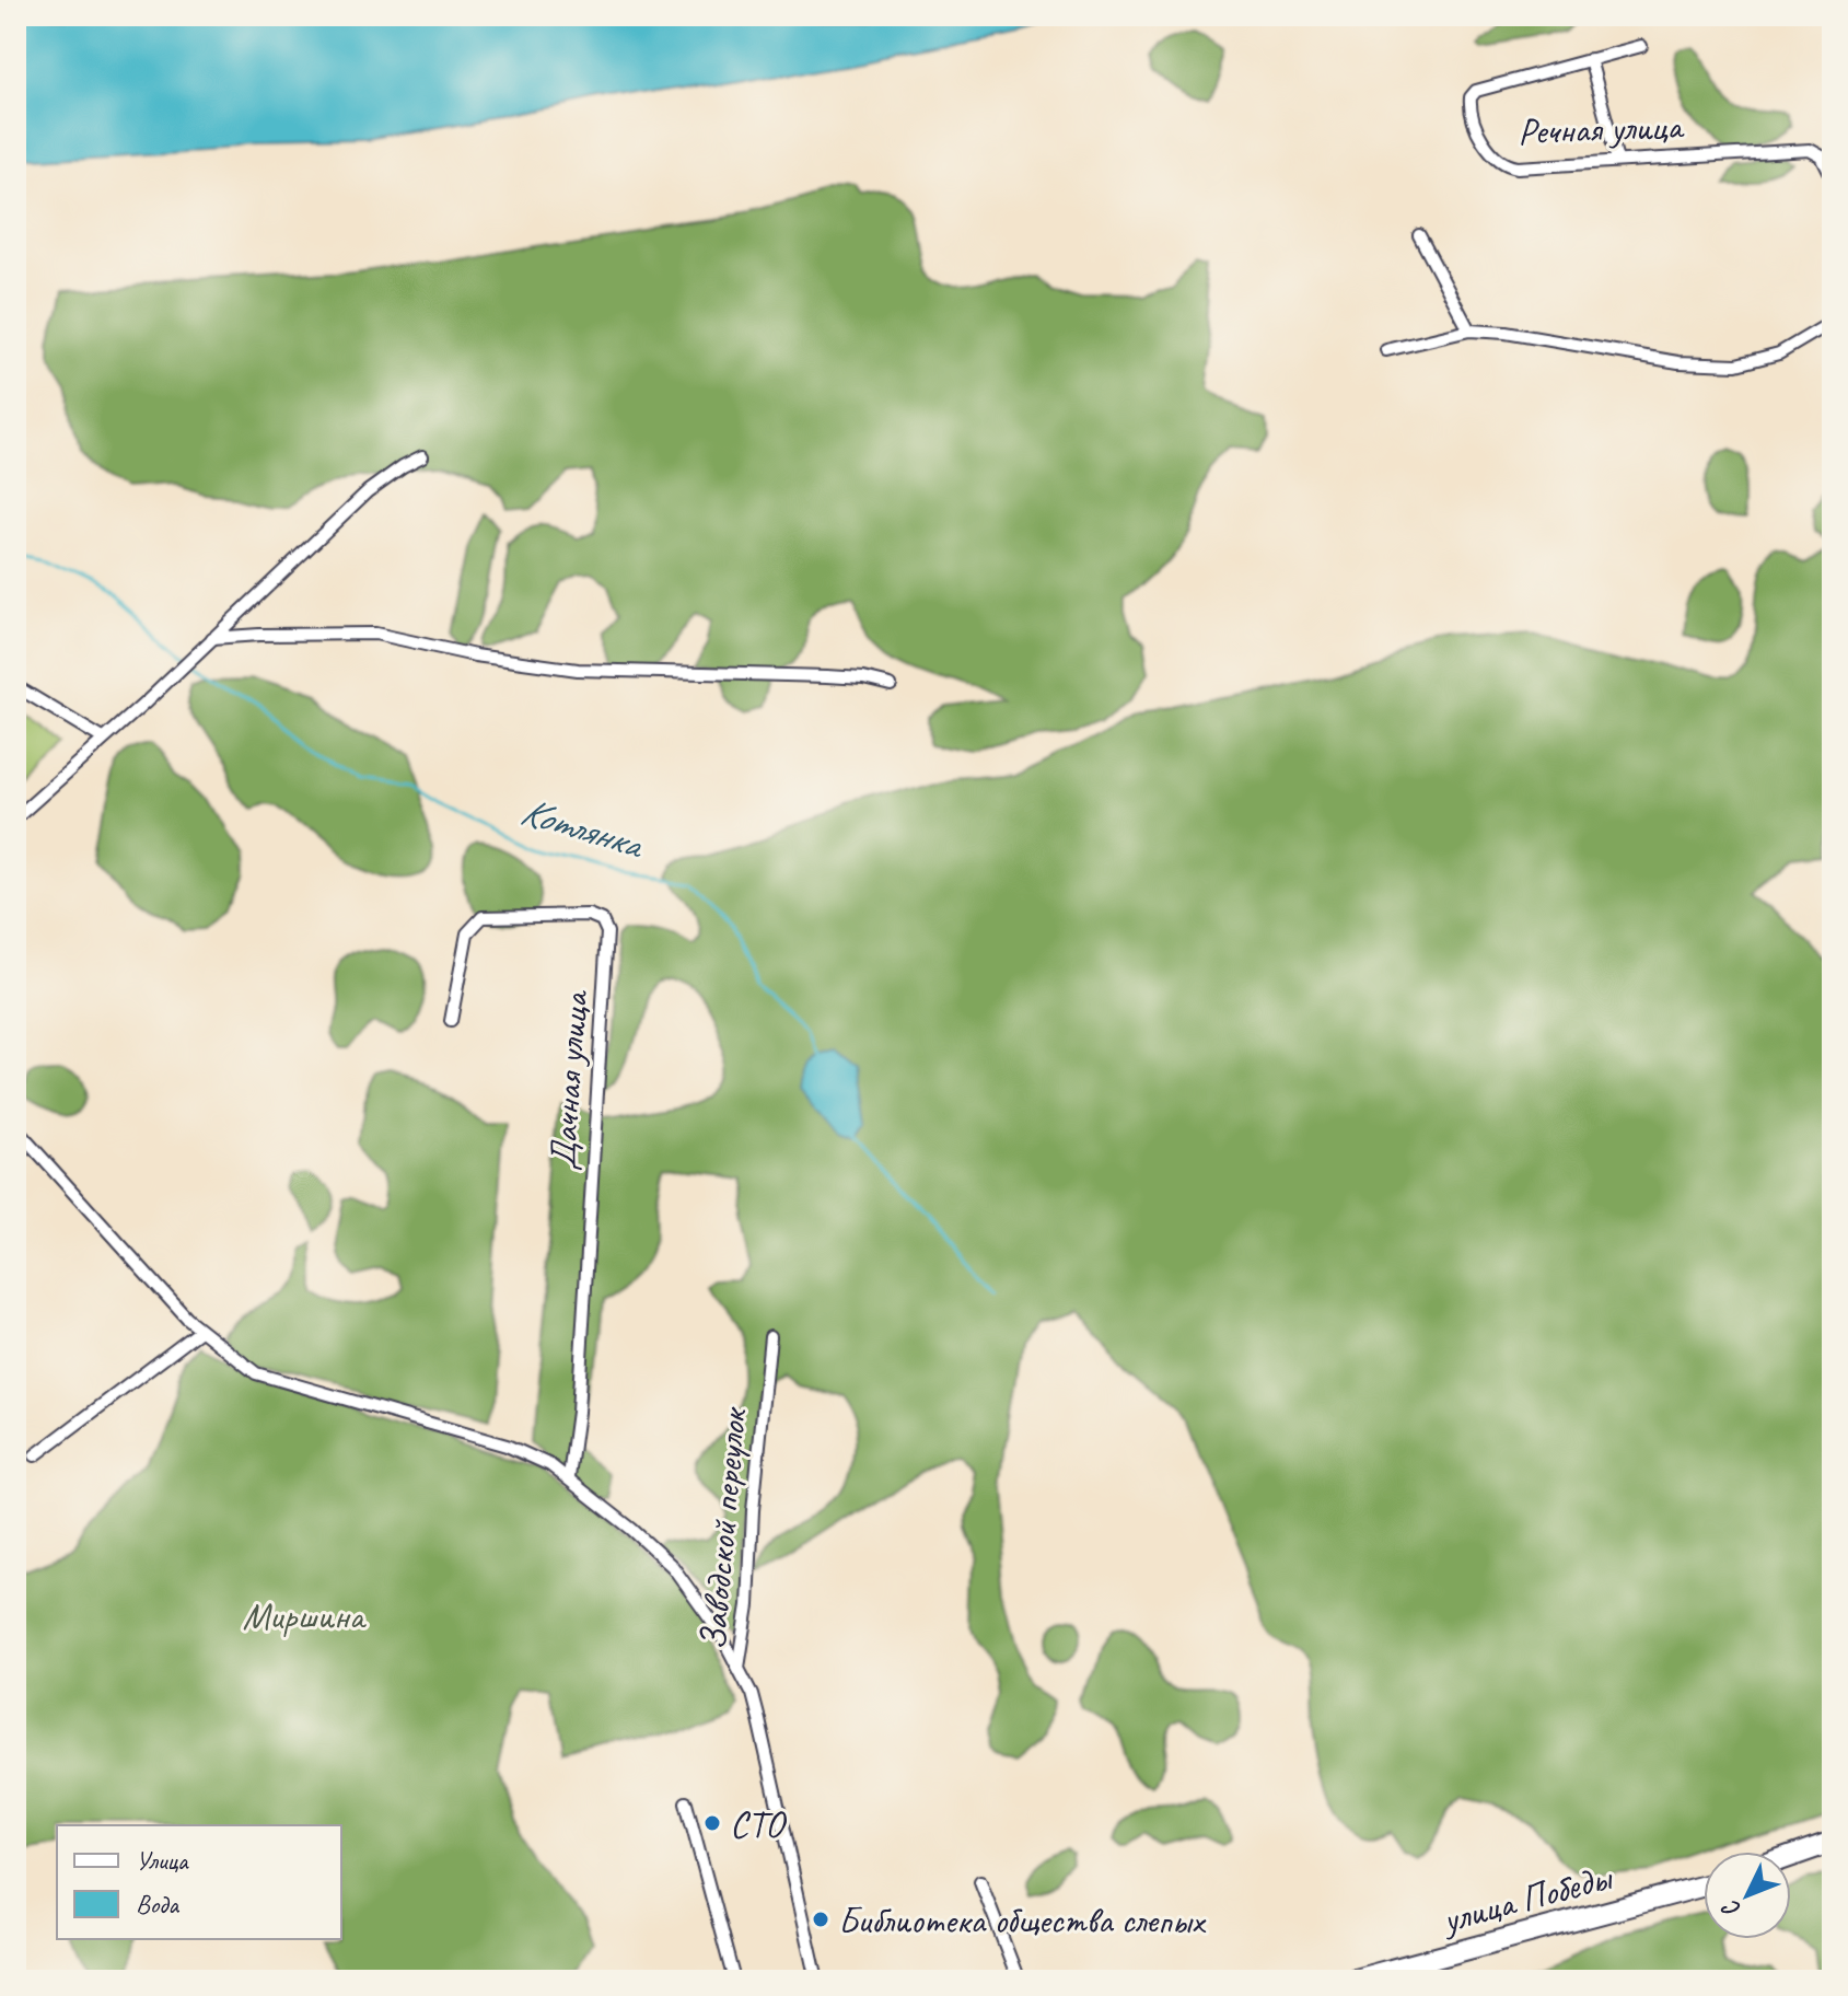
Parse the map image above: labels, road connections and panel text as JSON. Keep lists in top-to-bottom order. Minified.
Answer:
{"streets":{"highway":["улица Победы"],"street":["Речная улица","Дачная улица","Заводской переулок"]},"water":["Котлянка"],"parks":["Миршина"],"places":["СТО","Библиотека общества слепых"],"legend":["Улица","Вода"],"north":"bottom left"}
